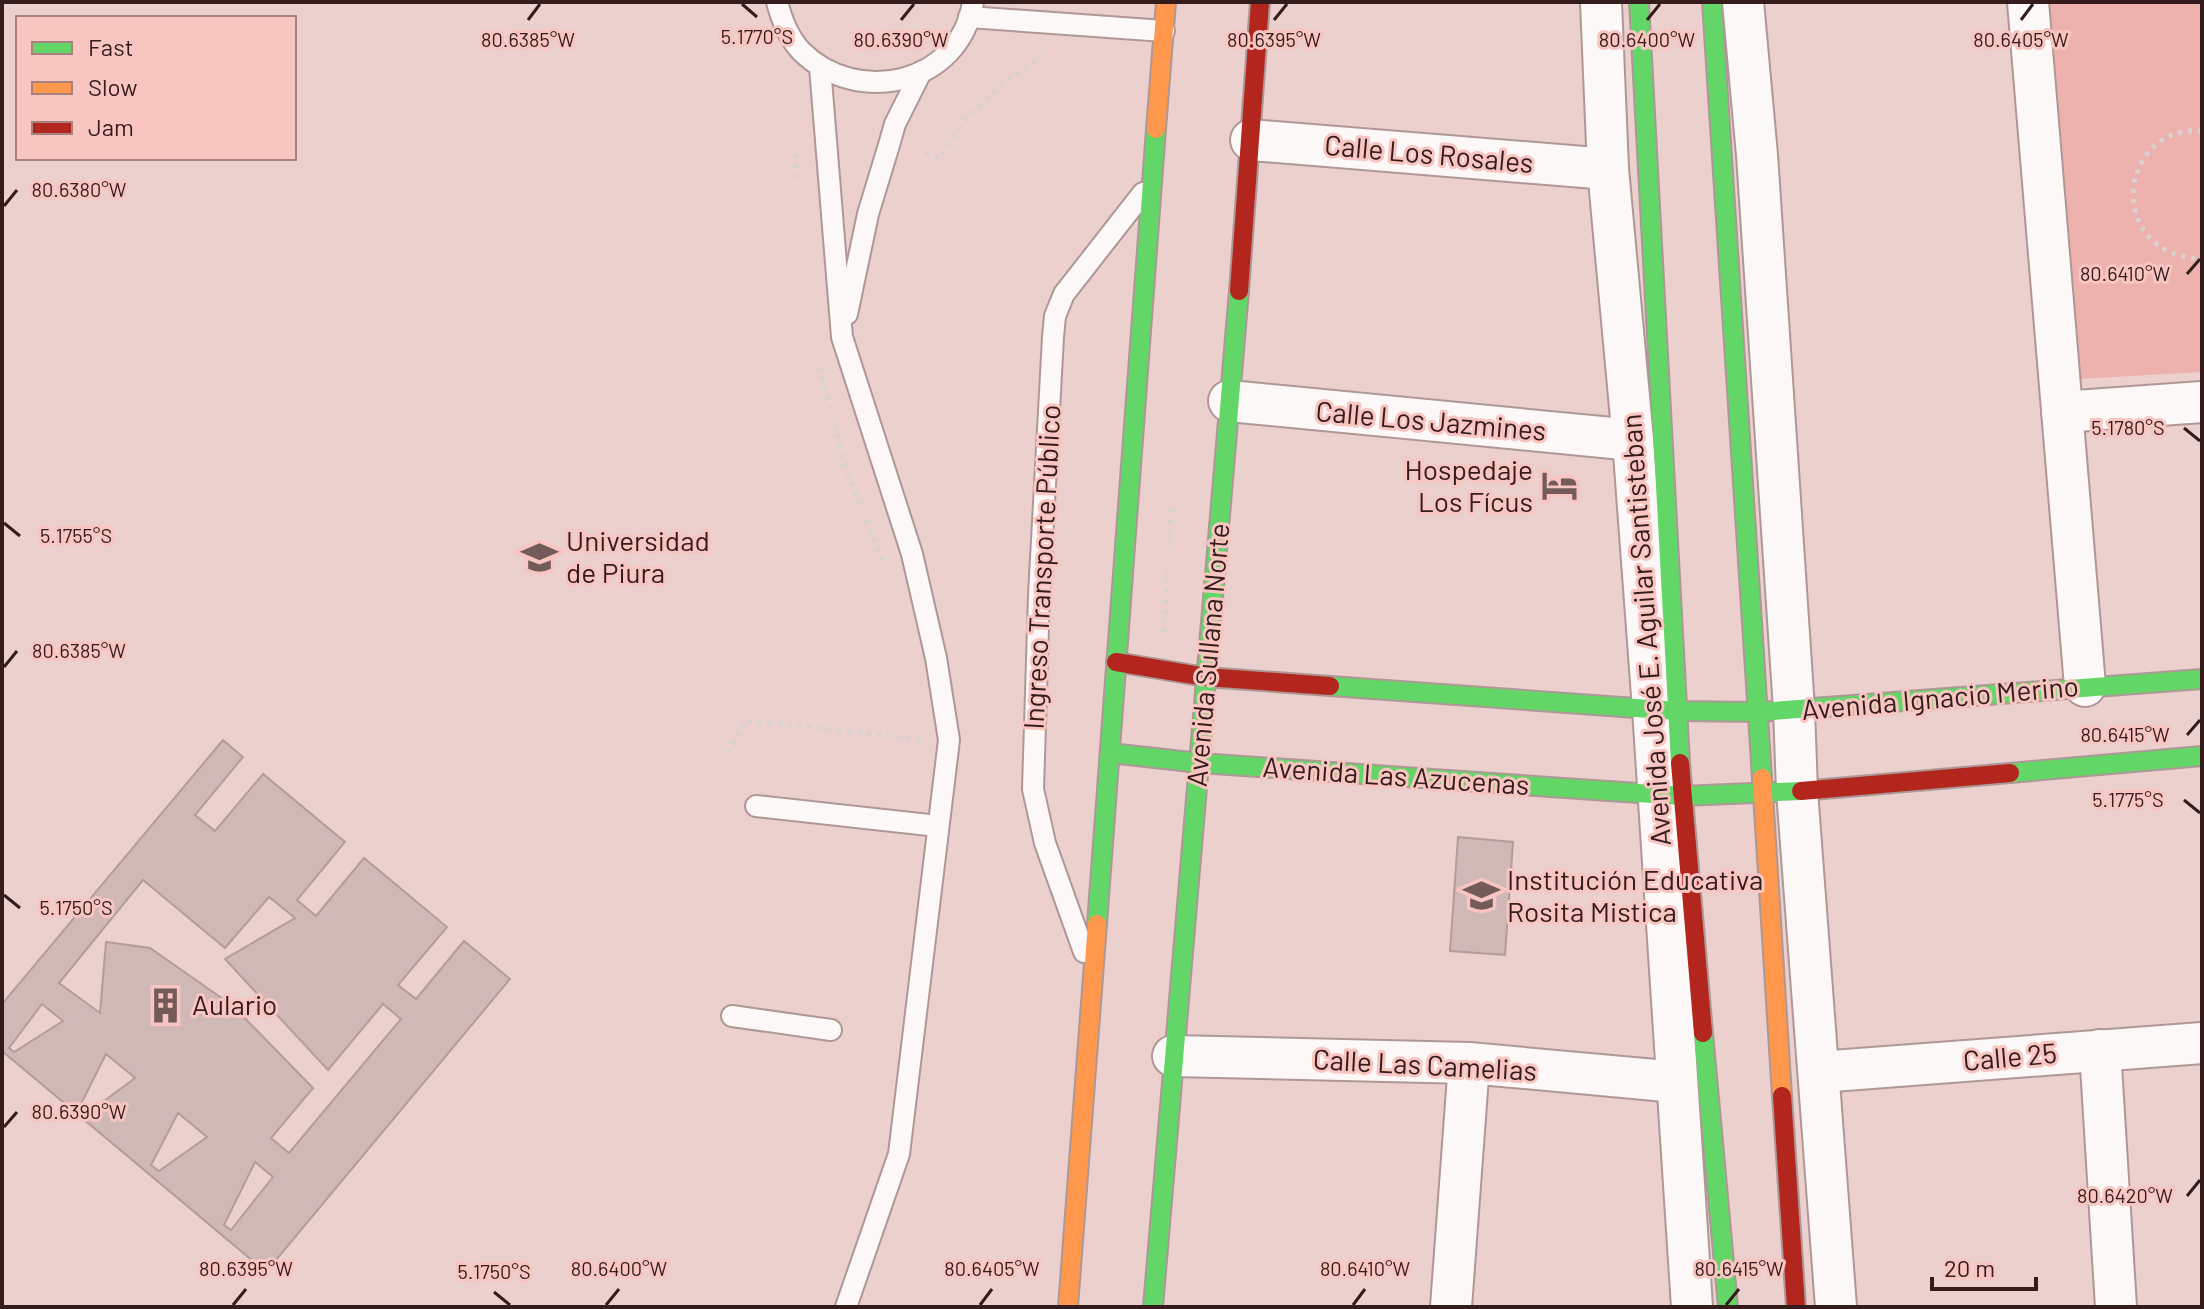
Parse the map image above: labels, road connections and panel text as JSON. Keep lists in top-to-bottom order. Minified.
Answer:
{"streets":{"main road":["Avenida José E. Aguilar Santisteban","Avenida Sullana Norte","Avenida Ignacio Merino","Avenida Las Azucenas"],"street":["Calle Los Rosales","Calle Los Jazmines","Calle 25","Calle Las Camelias"],"lane":["Ingreso Transporte Público"]},"crossings":[["Calle Los Rosales","Avenida José E. Aguilar Santisteban"],["Calle Los Rosales","Avenida Sullana Norte"],["Calle Los Jazmines","Avenida José E. Aguilar Santisteban"],["Calle Los Jazmines","Avenida Sullana Norte"],["Avenida José E. Aguilar Santisteban","Avenida Ignacio Merino"],["Avenida José E. Aguilar Santisteban","Avenida Las Azucenas"],["Avenida José E. Aguilar Santisteban","Calle Las Camelias"],["Avenida Sullana Norte","Avenida Las Azucenas"],["Avenida Sullana Norte","Calle Las Camelias"]],"places":{"hotel":["Hospedaje Los Fícus"],"school or university":["Universidad de Piura","Institución Educativa Rosita Mistica"],"building":["Aulario"]},"legend":["Fast","Slow","Jam"],"scale_bar":"20 m","coordinates":["5.1770°S","80.6385°W","80.6390°W","80.6395°W","80.6400°W","80.6405°W","80.6380°W","80.6410°W","5.1780°S","5.1755°S","80.6415°W","5.1775°S","5.1750°S","80.6420°W"]}
